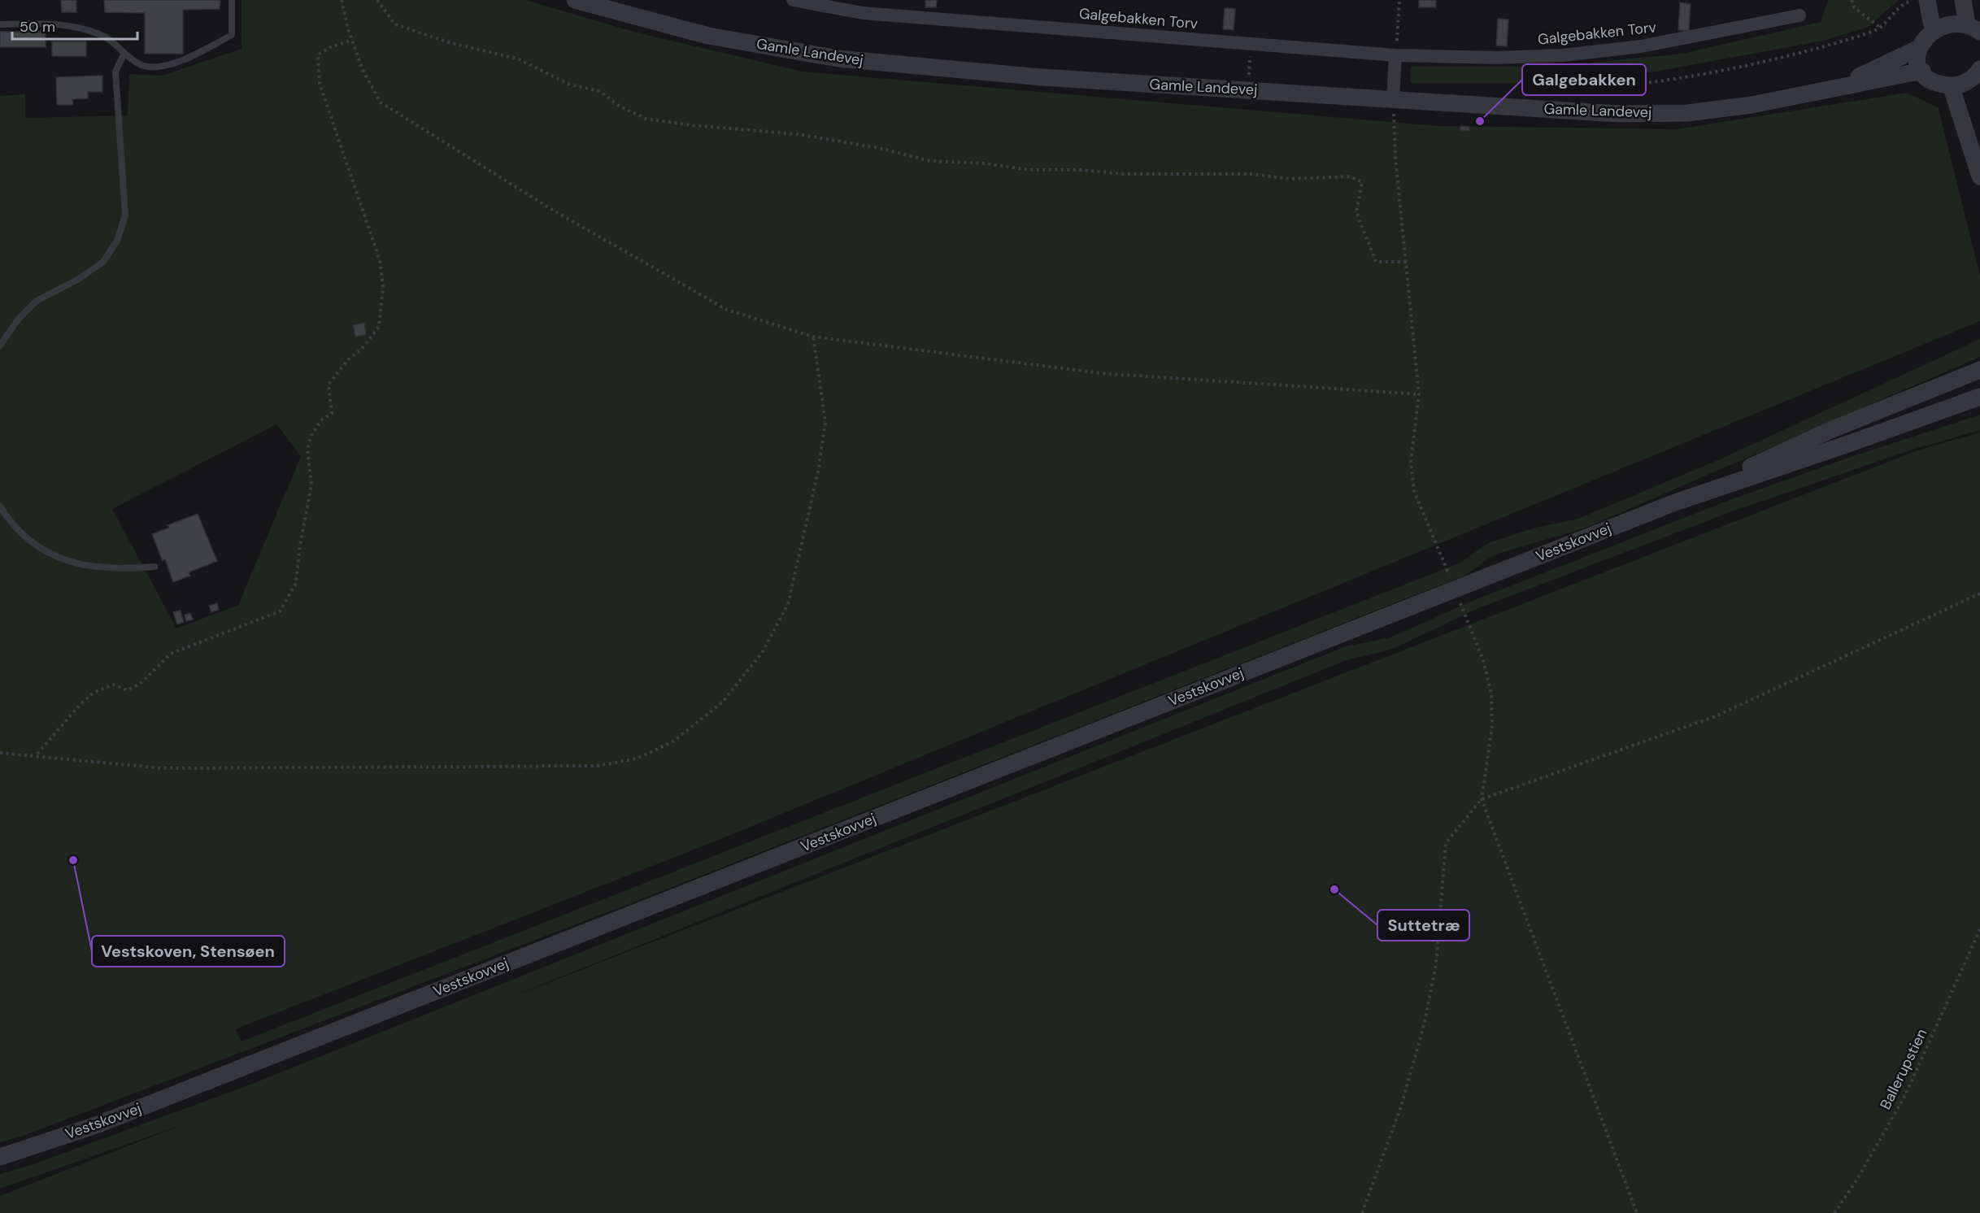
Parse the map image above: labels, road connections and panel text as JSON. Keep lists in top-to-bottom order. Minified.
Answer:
{"streets":{"street":["Galgebakken Torv","Gamle Landevej","Vestskovvej"],"path":["Ballerupstien"]},"places":["Galgebakken","Vestskoven, Stensøen","Suttetræ"],"scale_bar":"50 m"}
